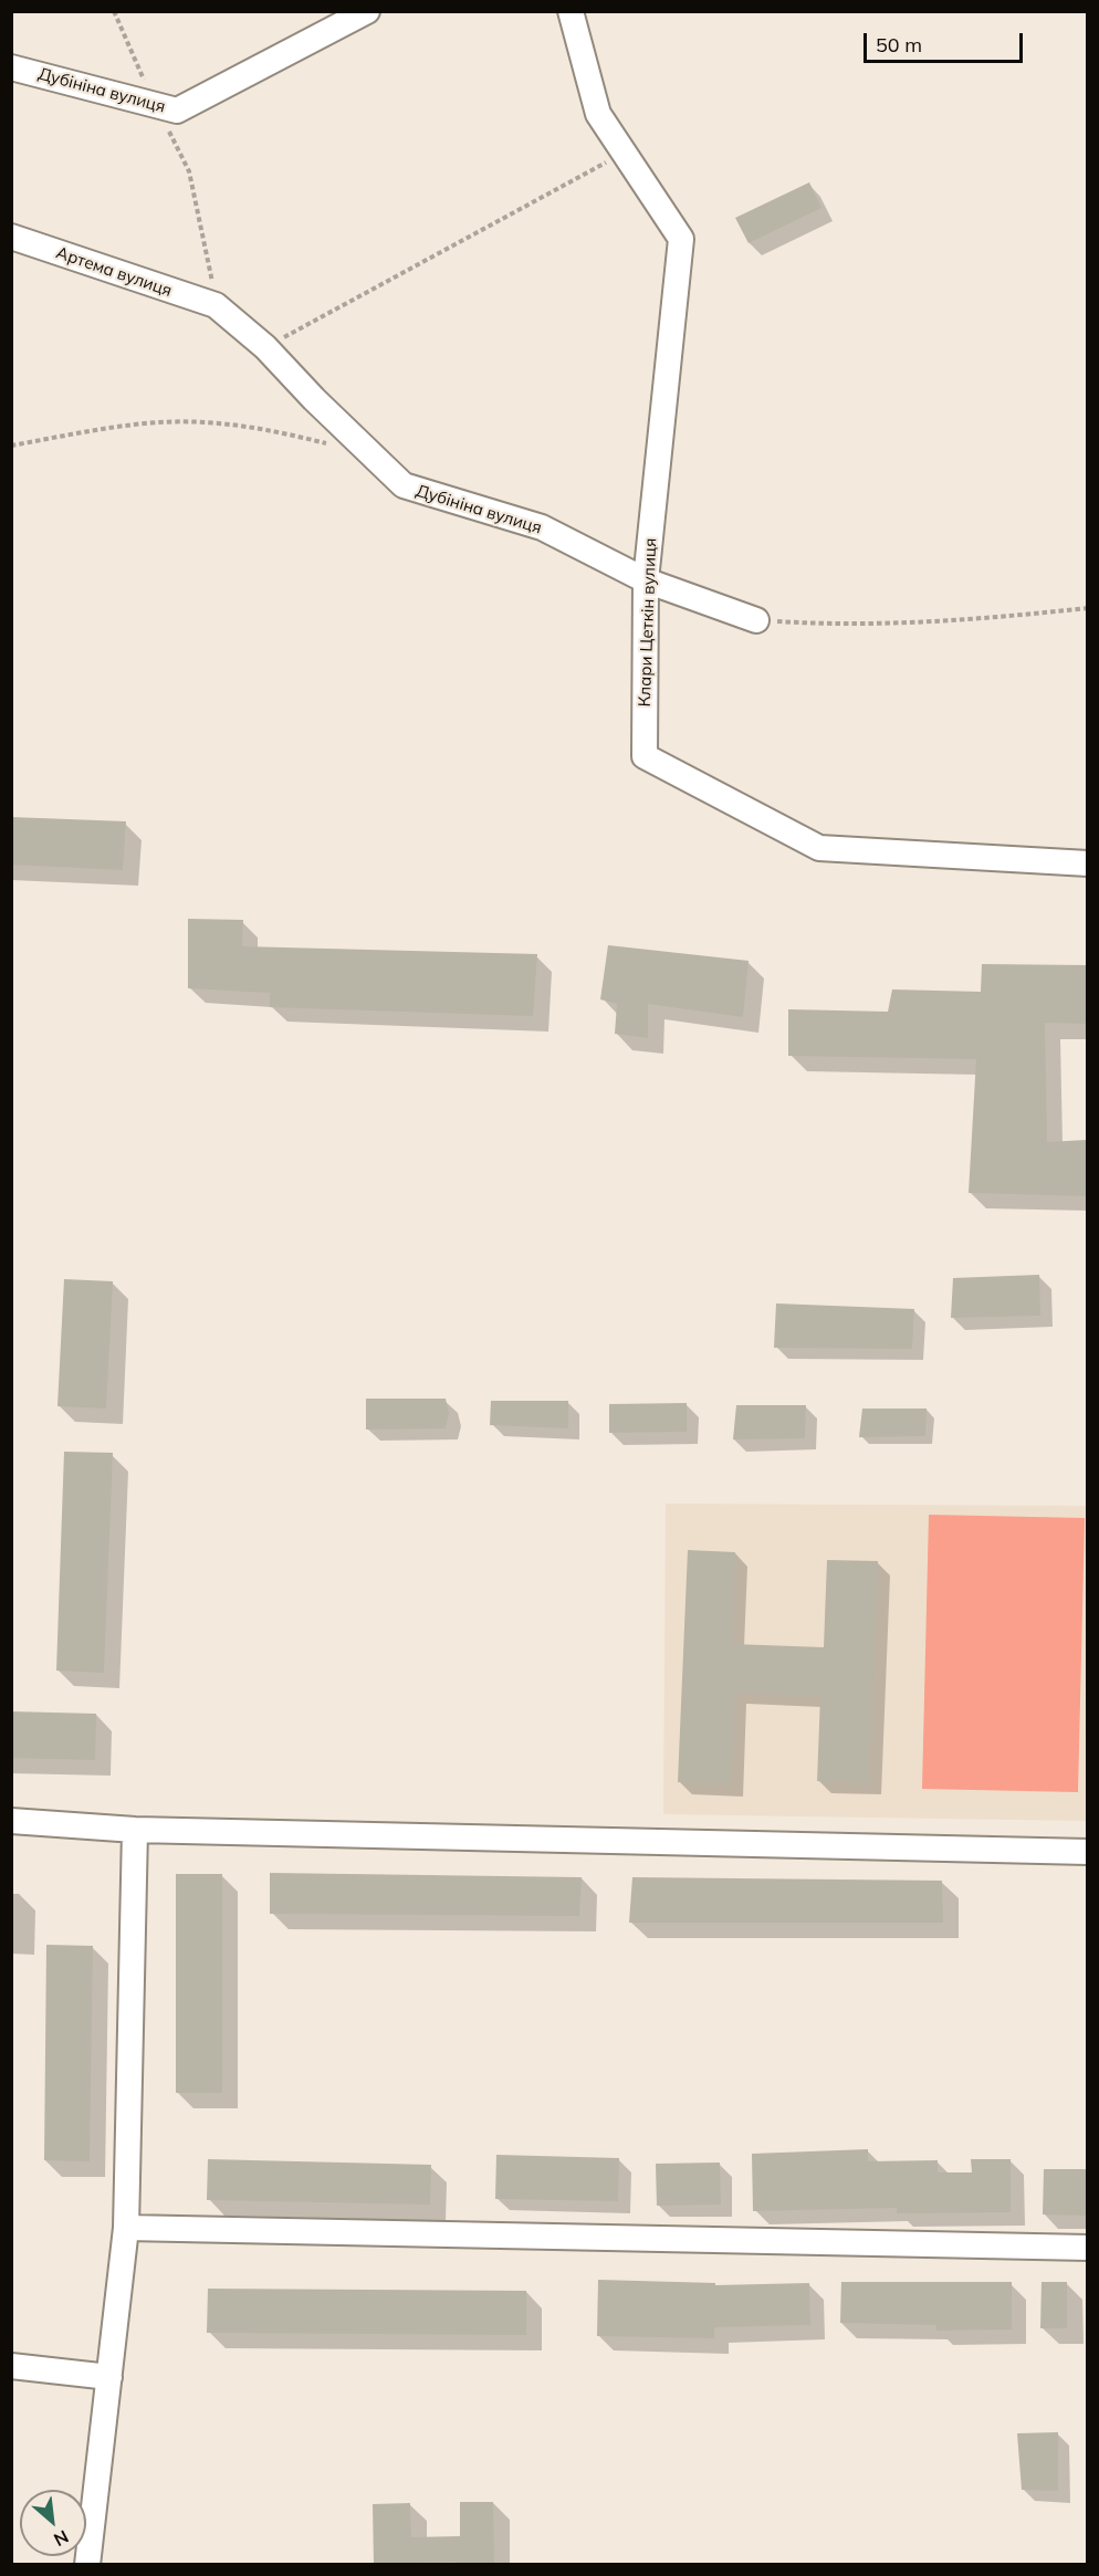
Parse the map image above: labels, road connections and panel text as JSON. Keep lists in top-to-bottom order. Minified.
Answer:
{"streets":{"street":["Дубініна вулиця","Артема вулиця","Клари Цеткін вулиця"]},"crossings":[["Дубініна вулиця","Артема вулиця"],["Дубініна вулиця","Клари Цеткін вулиця"]],"scale_bar":"50 m","north":"bottom right"}
